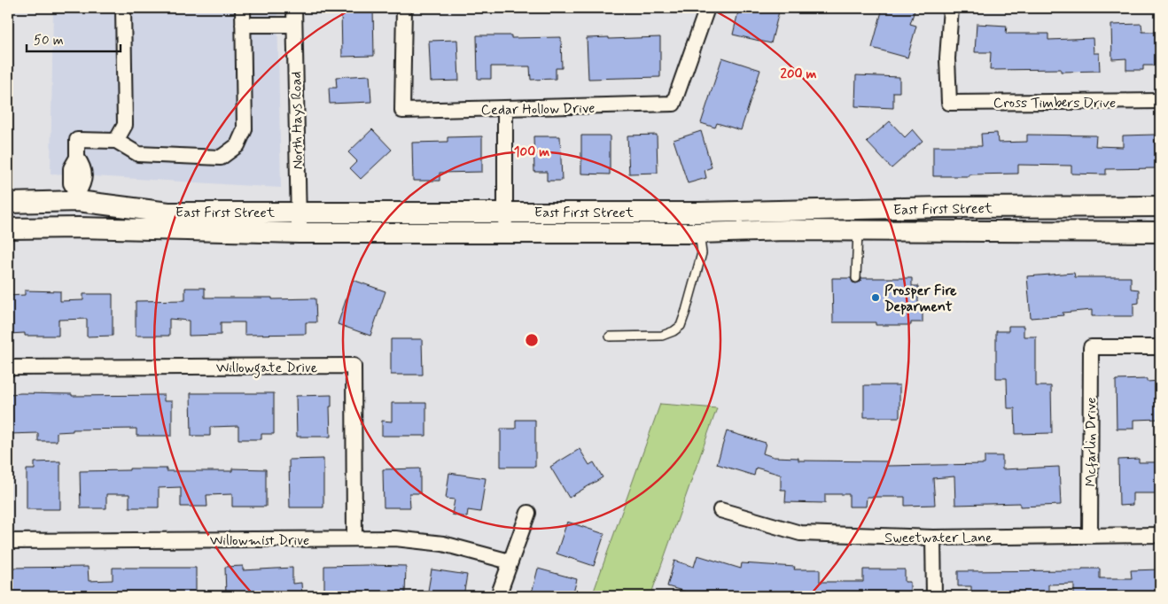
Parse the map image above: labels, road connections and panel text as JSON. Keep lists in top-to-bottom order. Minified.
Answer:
{"streets":{"main road":["East First Street"],"street":["Cross Timbers Drive","Cedar Hollow Drive","North Hays Road","Willowgate Drive","Mcfarlin Drive","Sweetwater Lane","Willowmist Drive"]},"crossings":[["North Hays Road","East First Street"],["Willowgate Drive","Willowmist Drive"],["Mcfarlin Drive","Sweetwater Lane"]],"places":["Prosper Fire Deparment"],"scale_bar":"50 m","rings":["200 m","100 m"]}
